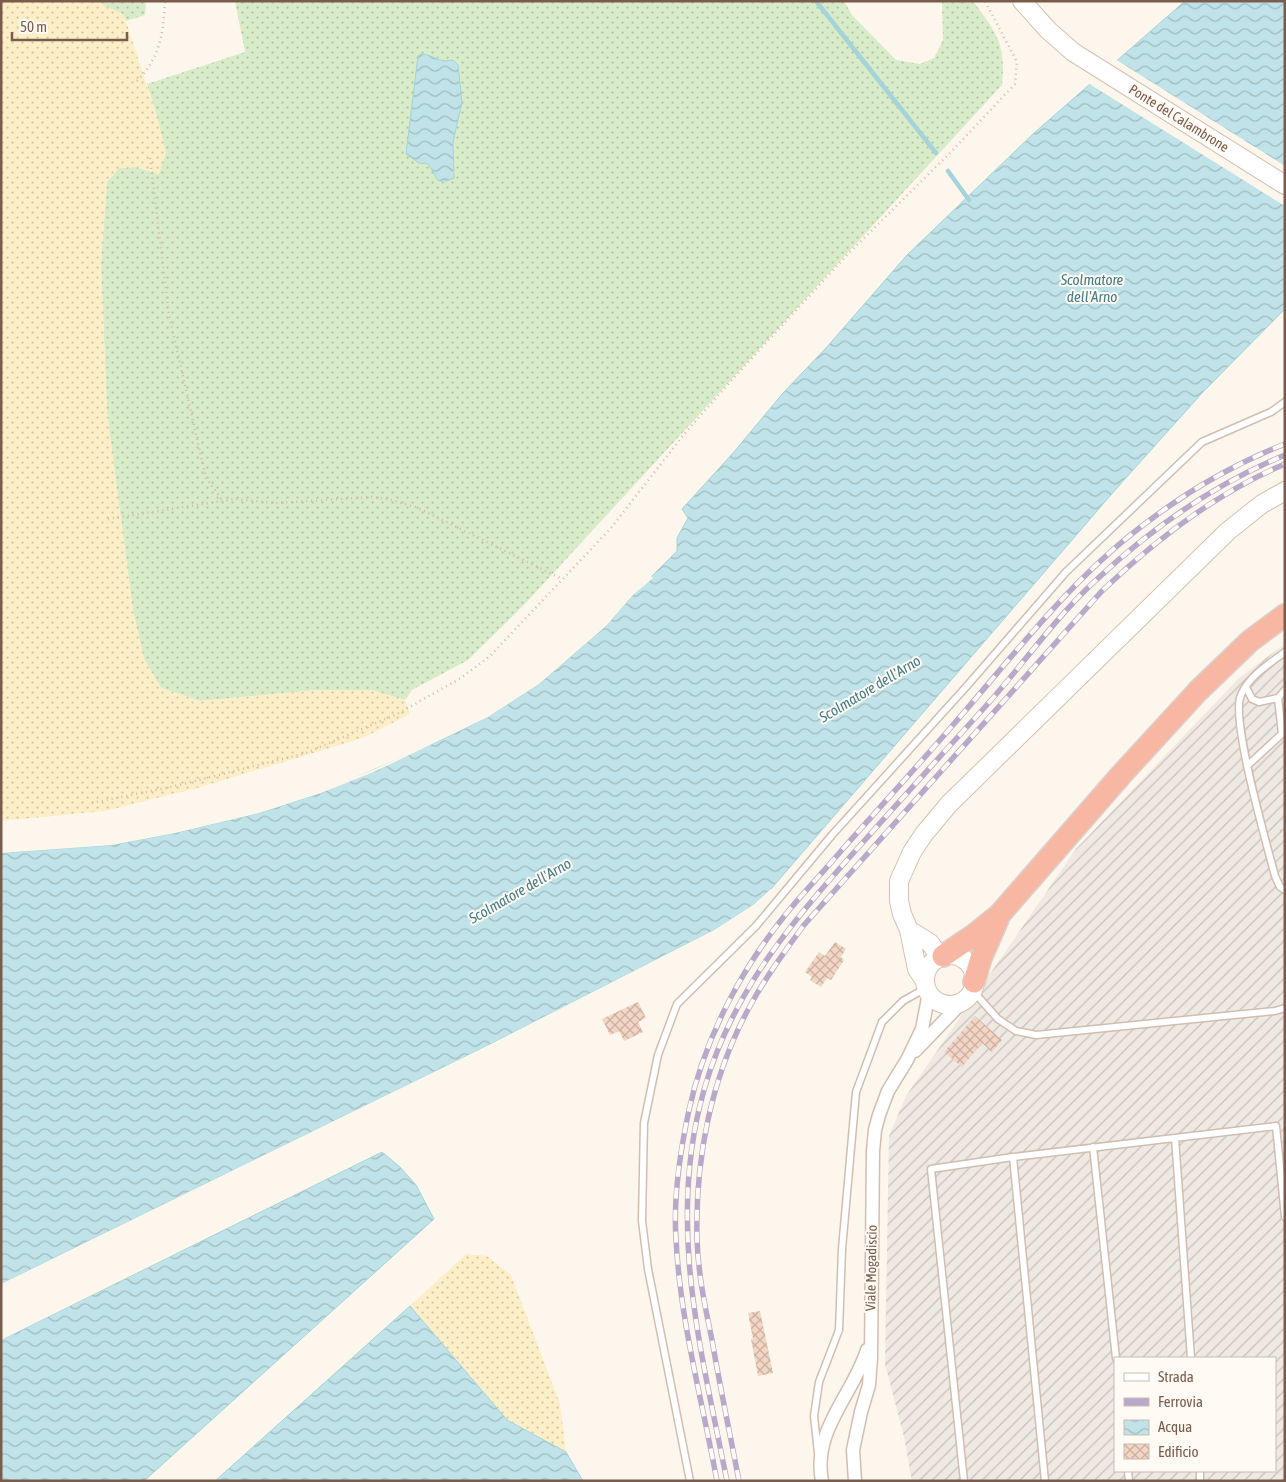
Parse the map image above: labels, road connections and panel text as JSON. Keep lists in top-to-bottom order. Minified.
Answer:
{"streets":{"street":["Ponte del Calambrone","Viale Mogadiscio"]},"water":["Scolmatore dell'Arno"],"legend":["Strada","Ferrovia","Acqua","Edificio"],"scale_bar":"50 m"}
